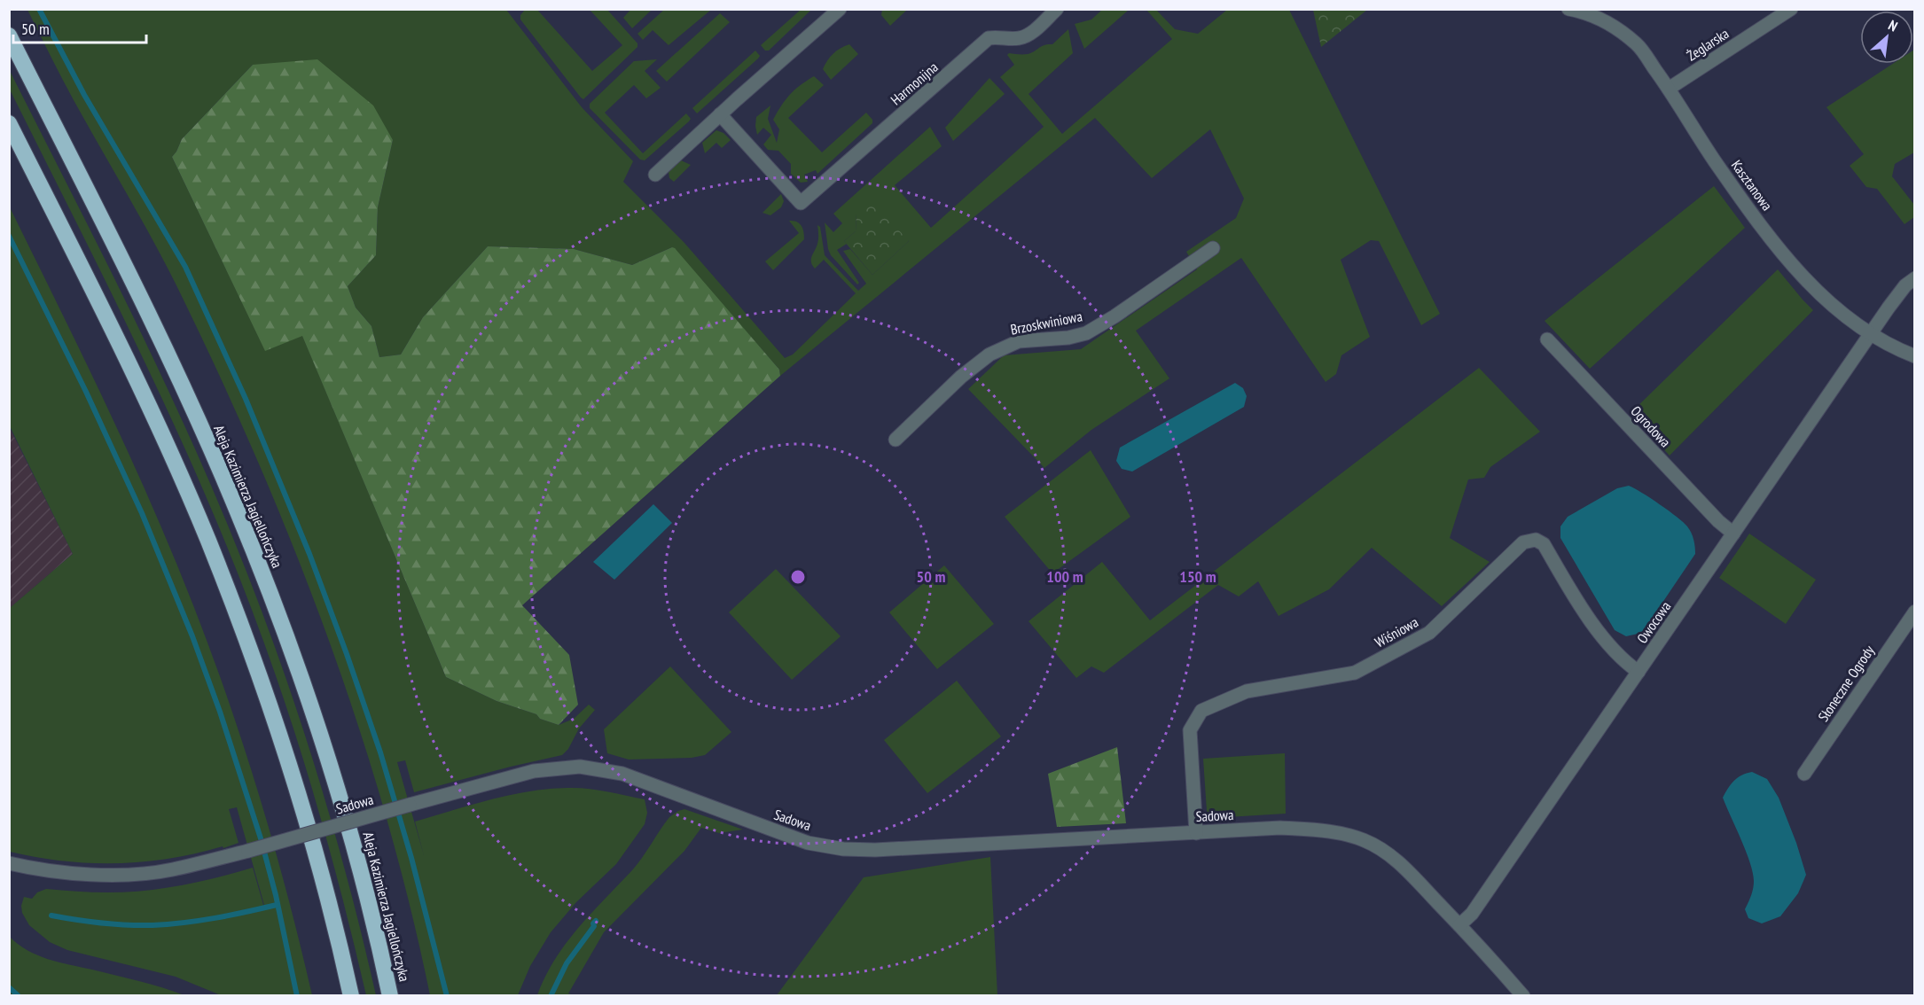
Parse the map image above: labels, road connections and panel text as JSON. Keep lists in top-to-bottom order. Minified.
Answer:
{"streets":{"highway":["Aleja Kazimierza Jagiellończyka"],"street":["Żeglarska","Harmonijna","Kasztanowa","Brzoskwiniowa","Ogrodowa","Owocowa","Wiśniowa","Słoneczne Ogrody","Sadowa"]},"crossings":[["Żeglarska","Kasztanowa"],["Kasztanowa","Owocowa"],["Ogrodowa","Owocowa"],["Owocowa","Wiśniowa"],["Owocowa","Sadowa"],["Wiśniowa","Sadowa"]],"scale_bar":"50 m","north":"top right","rings":["50 m","100 m","150 m"]}
